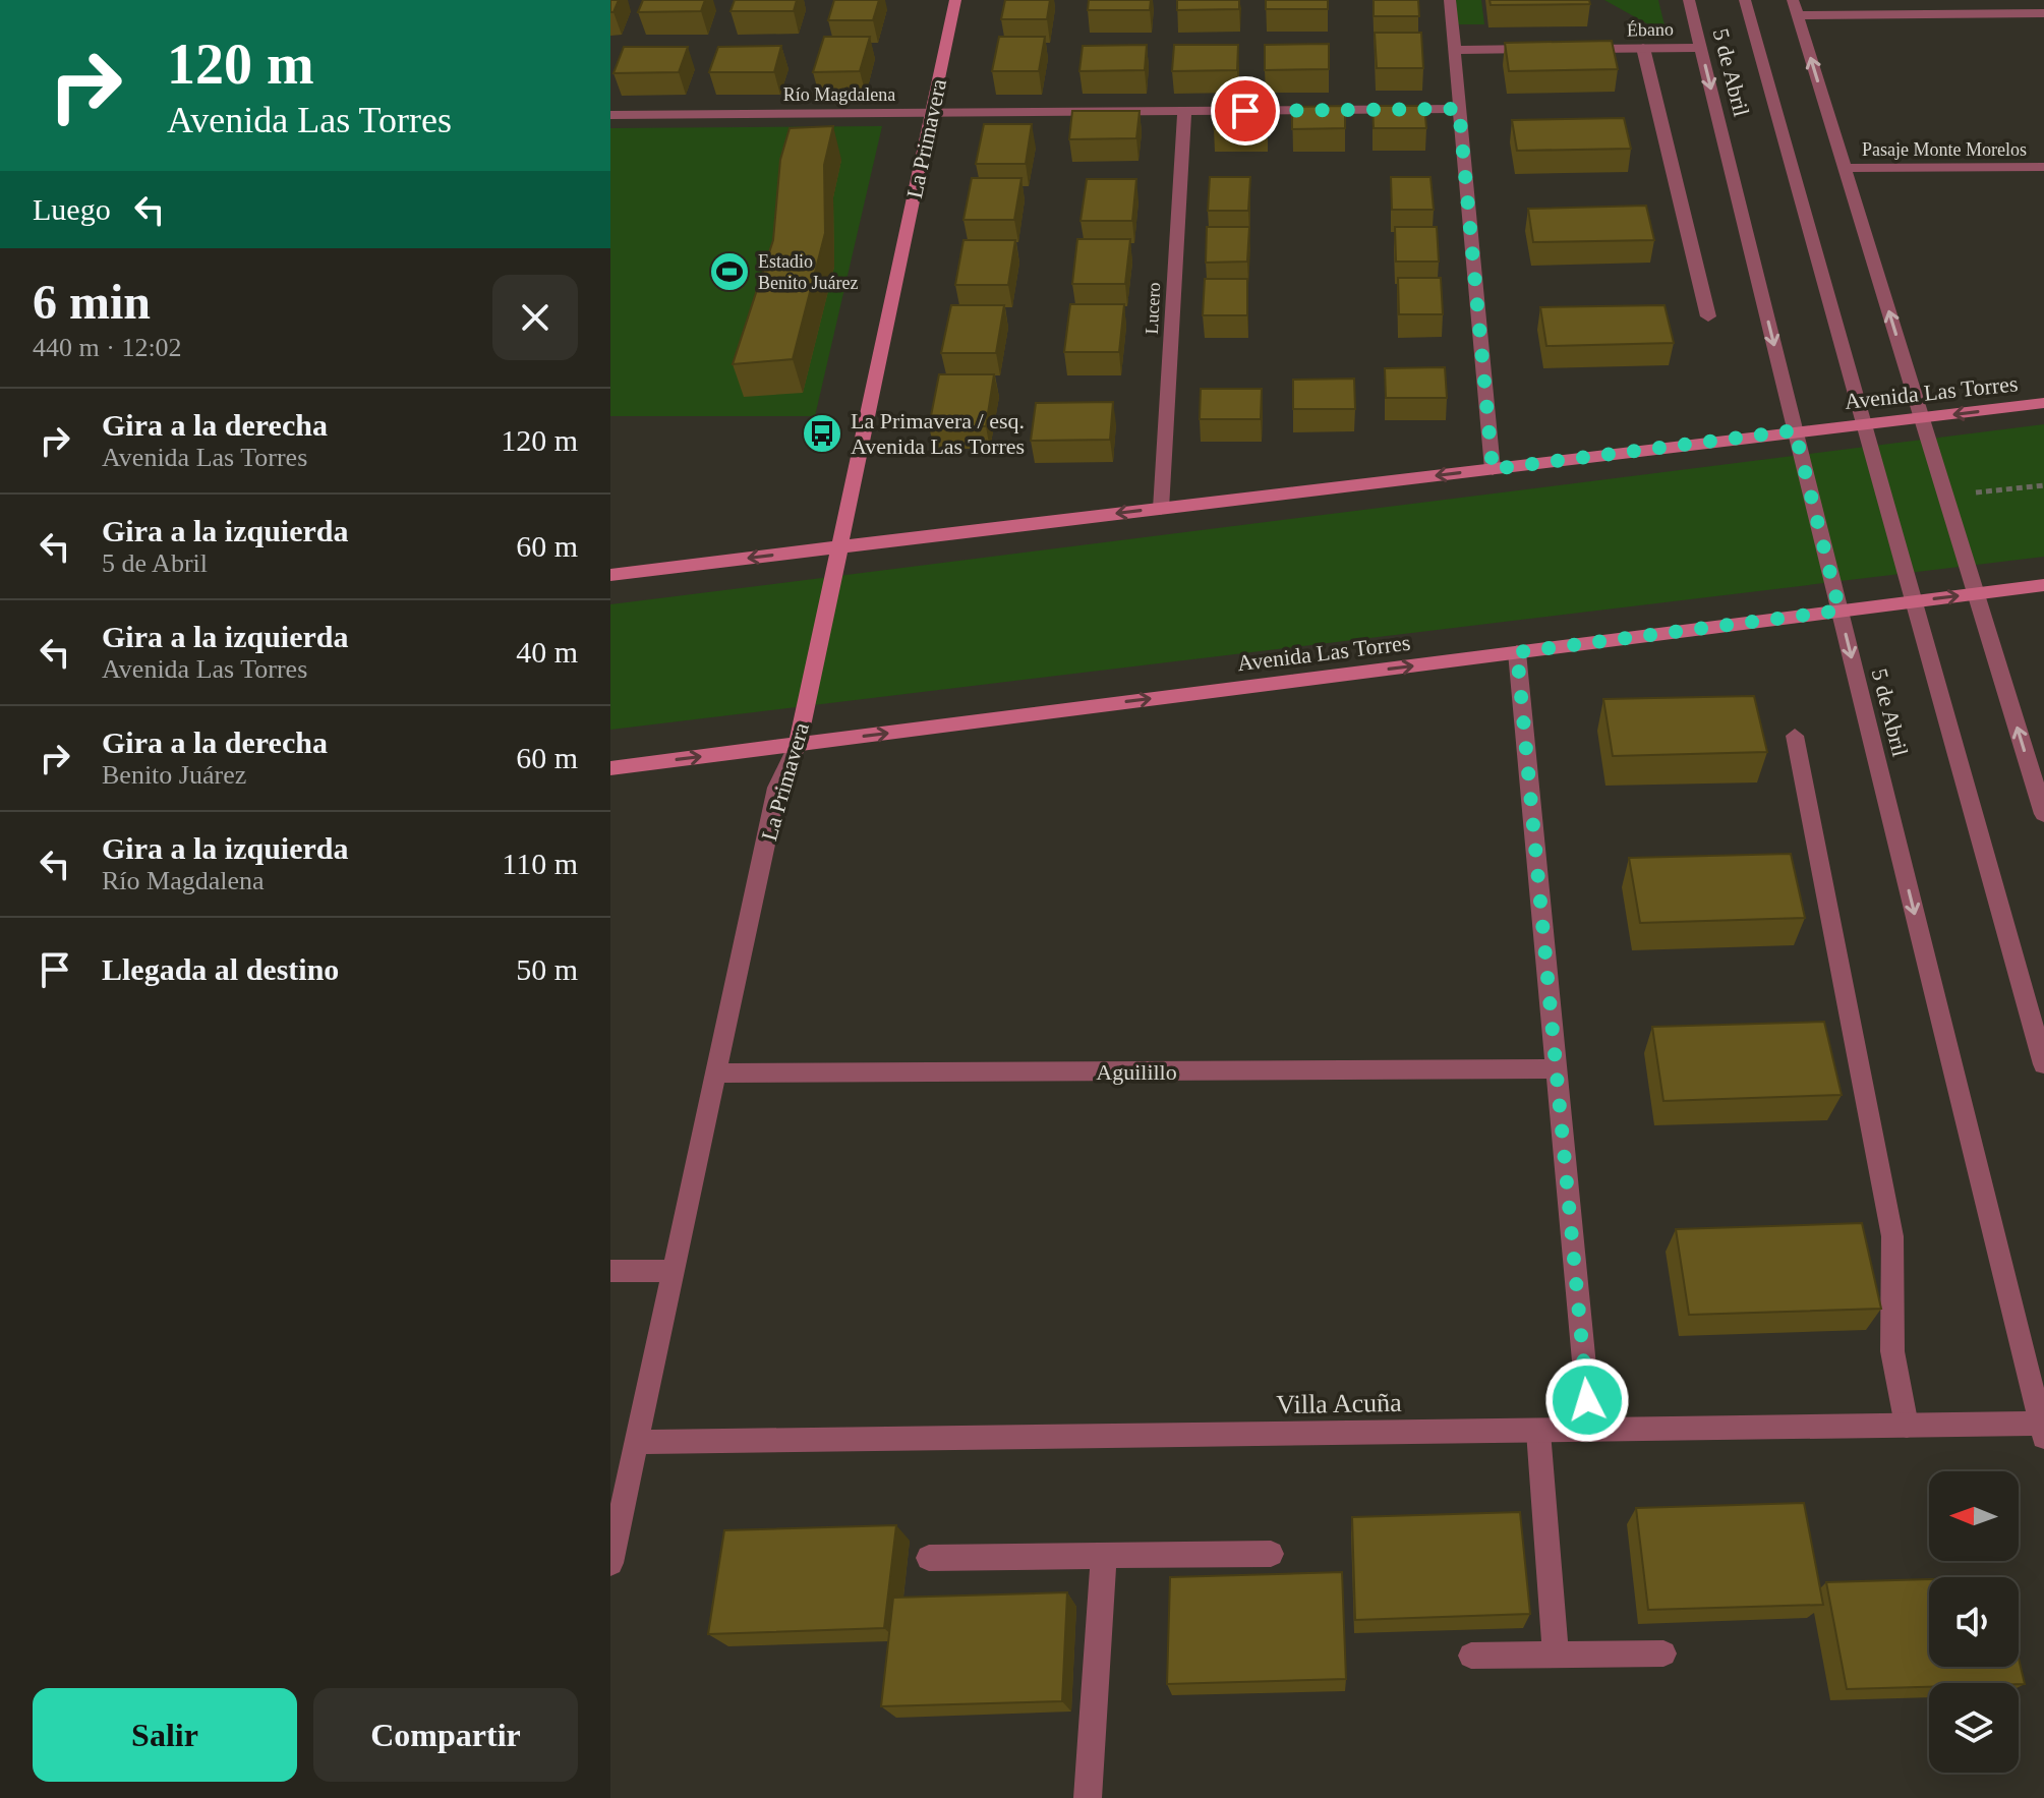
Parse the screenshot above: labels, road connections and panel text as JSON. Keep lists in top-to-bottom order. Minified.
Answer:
{"streets":{"street":["Ébano","5 de Abril","Río Magdalena","La Primavera","Pasaje Monte Morelos","Lucero","Avenida Las Torres","Aguilillo","Villa Acuña"]},"crossings":[["Ébano","5 de Abril"],["5 de Abril","Avenida Las Torres"],["5 de Abril","Villa Acuña"],["Río Magdalena","La Primavera"],["Río Magdalena","Lucero"],["La Primavera","Avenida Las Torres"],["La Primavera","Aguilillo"],["La Primavera","Villa Acuña"],["Lucero","Avenida Las Torres"]],"places":{"sports":["Estadio Benito Juárez"],"bus stop":["La Primavera / esq. Avenida Las Torres"]},"north":"left","page":{"turn":["120 m","Avenida Las Torres"],"then":"Luego","heading":["6 min","440 m · 12:02"],"list":[{"name":"Gira a la derecha","note":"Avenida Las Torres","value":"120 m"},{"name":"Gira a la izquierda","note":"5 de Abril","value":"60 m"},{"name":"Gira a la izquierda","note":"Avenida Las Torres","value":"40 m"},{"name":"Gira a la derecha","note":"Benito Juárez","value":"60 m"},{"name":"Gira a la izquierda","note":"Río Magdalena","value":"110 m"},{"name":"Llegada al destino","value":"50 m"}],"buttons":["Salir","Compartir"]}}
